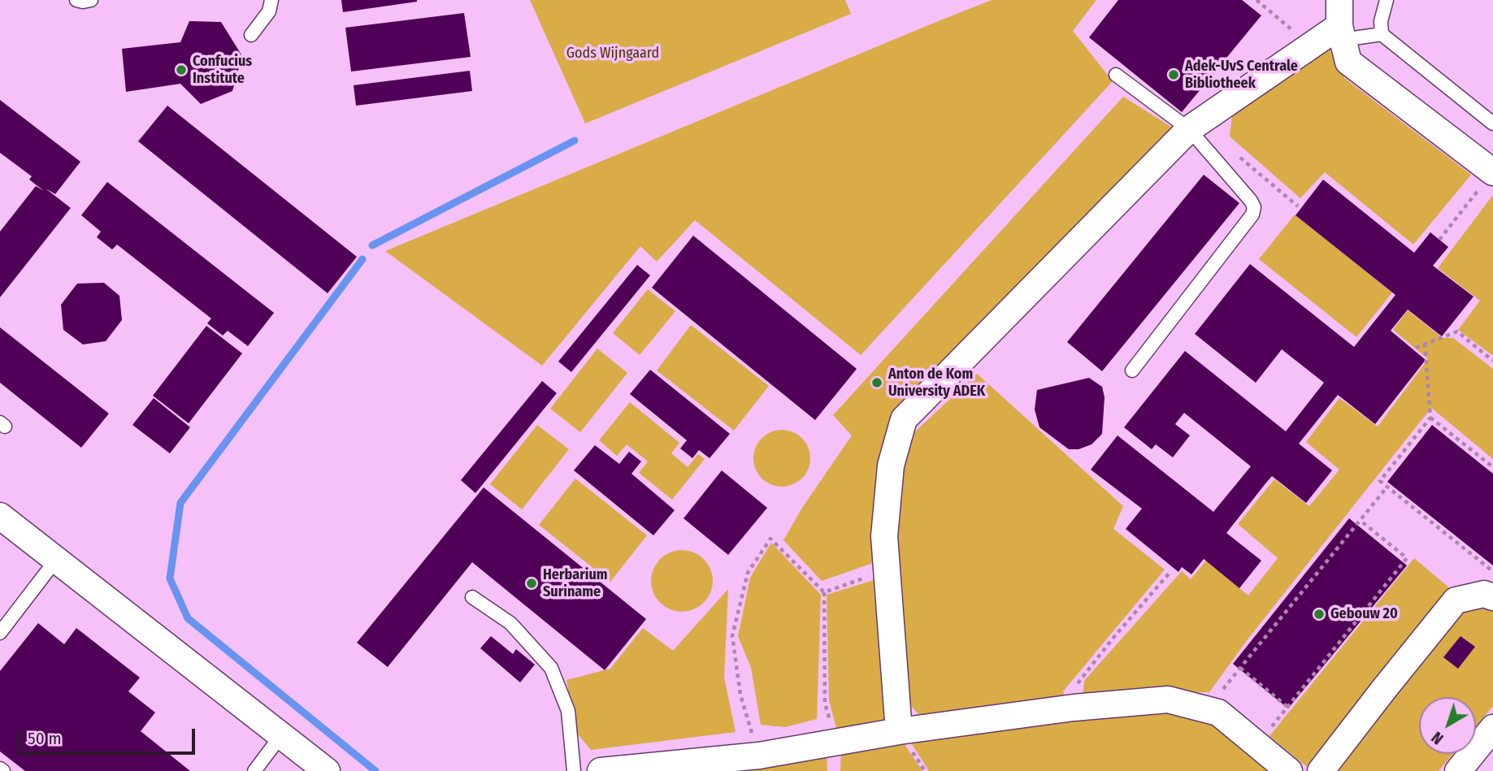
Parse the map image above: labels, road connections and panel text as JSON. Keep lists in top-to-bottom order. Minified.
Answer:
{"parks":["Gods Wijngaard"],"places":["Confucius Institute","Adek-UvS Centrale Bibliotheek","Anton de Kom University ADEK","Herbarium Suriname","Gebouw 20"],"scale_bar":"50 m","north":"bottom left"}
